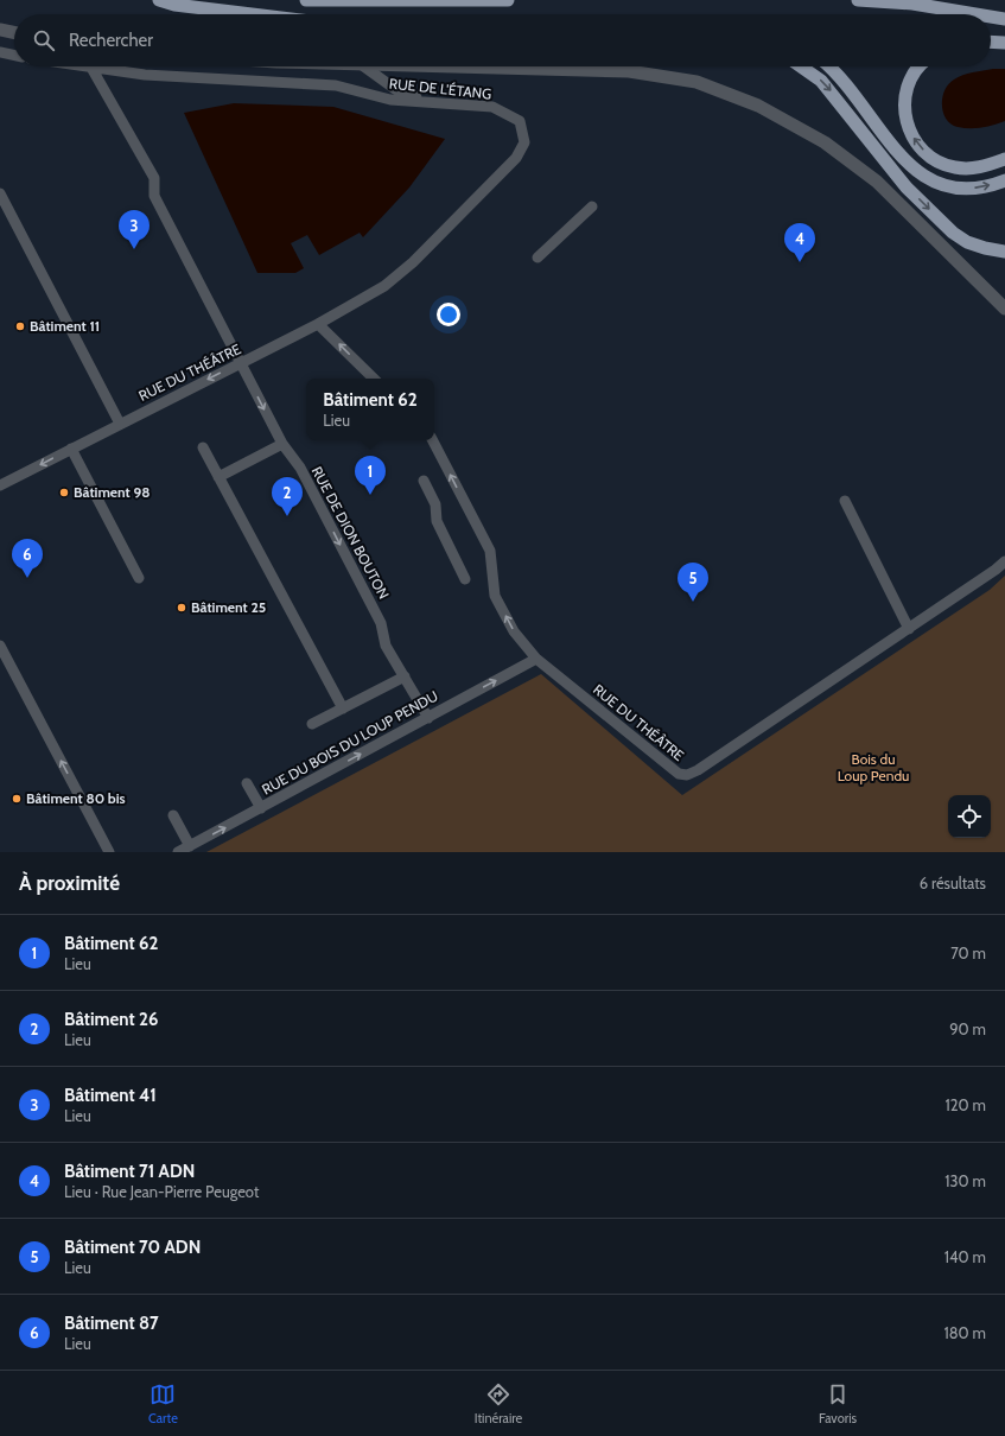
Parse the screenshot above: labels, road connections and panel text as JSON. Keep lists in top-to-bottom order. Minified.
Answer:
{"streets":{"lane":["RUE DE L'ÉTANG","RUE DU THÉÂTRE","RUE DE DION BOUTON","RUE DU BOIS DU LOUP PENDU"]},"crossings":[["RUE DE L'ÉTANG","RUE DU THÉÂTRE"],["RUE DE L'ÉTANG","RUE DE DION BOUTON"],["RUE DU THÉÂTRE","RUE DE DION BOUTON"],["RUE DU THÉÂTRE","RUE DU BOIS DU LOUP PENDU"],["RUE DE DION BOUTON","RUE DU BOIS DU LOUP PENDU"]],"one_way":["RUE DU BOIS DU LOUP PENDU"],"parks":["Bois du Loup Pendu"],"places":["Bâtiment 11","Bâtiment 98","Bâtiment 25","Bâtiment 80 bis"],"page":{"search":"Rechercher","pins":["3","4","1","2","6","5"],"popup":["Bâtiment 62","Lieu"],"heading":["À proximité","6 résultats"],"list":[{"mark":"1","name":"Bâtiment 62","note":"Lieu","value":"70 m"},{"mark":"2","name":"Bâtiment 26","note":"Lieu","value":"90 m"},{"mark":"3","name":"Bâtiment 41","note":"Lieu","value":"120 m"},{"mark":"4","name":"Bâtiment 71 ADN","note":"Lieu · Rue Jean-Pierre Peugeot","value":"130 m"},{"mark":"5","name":"Bâtiment 70 ADN","note":"Lieu","value":"140 m"},{"mark":"6","name":"Bâtiment 87","note":"Lieu","value":"180 m"}],"nav":["Carte","Itinéraire","Favoris"]}}
